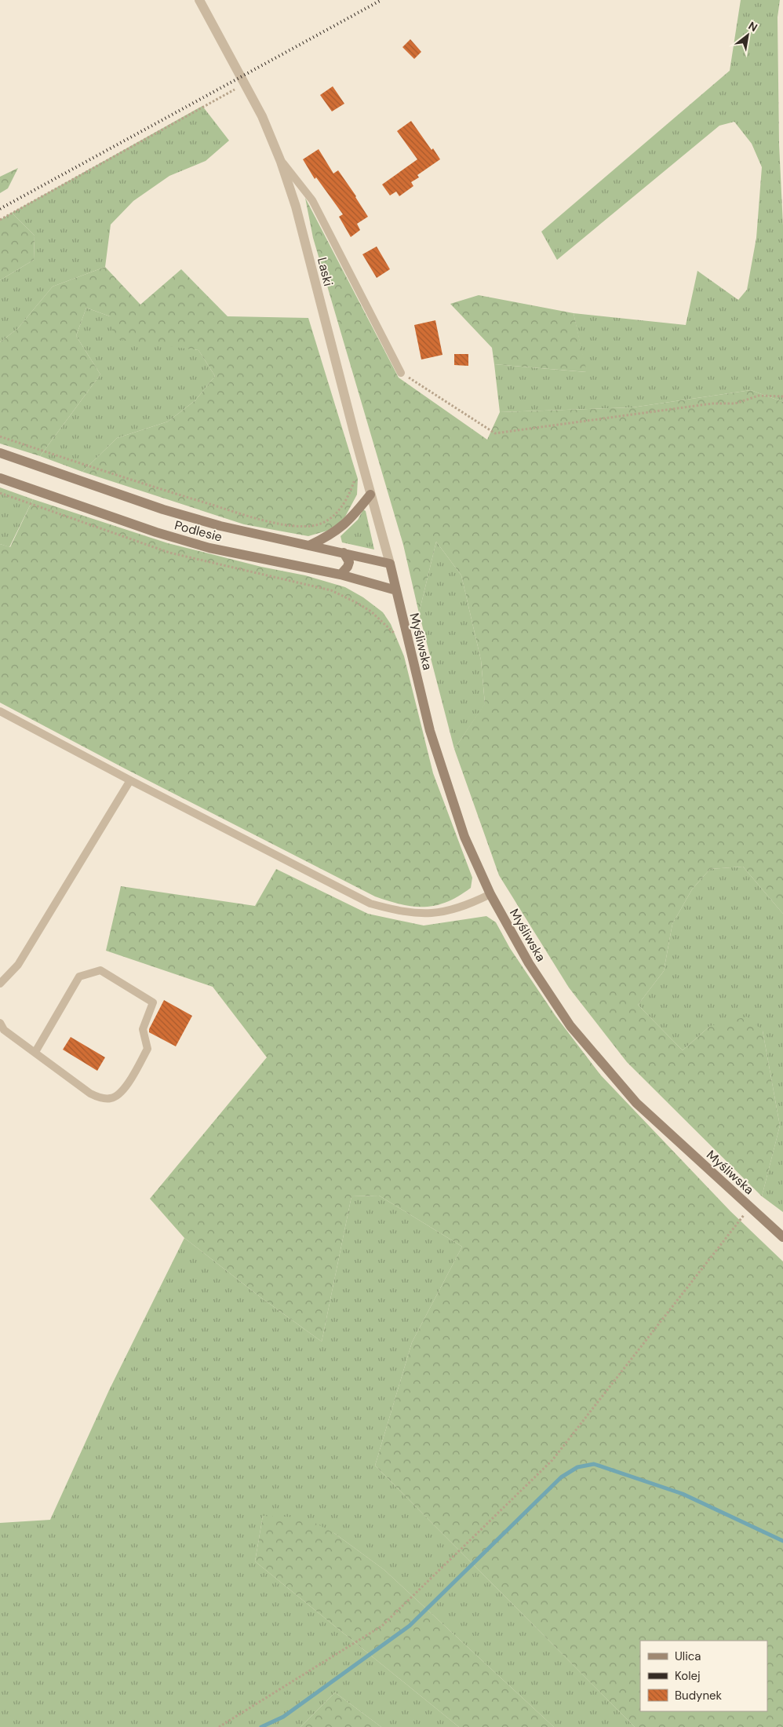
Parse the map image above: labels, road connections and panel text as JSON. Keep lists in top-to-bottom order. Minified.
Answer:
{"streets":{"street":["Laski","Podlesie","Myśliwska"]},"crossings":[["Laski","Podlesie"],["Laski","Myśliwska"],["Podlesie","Myśliwska"]],"legend":["Ulica","Kolej","Budynek"],"north":"top right"}
